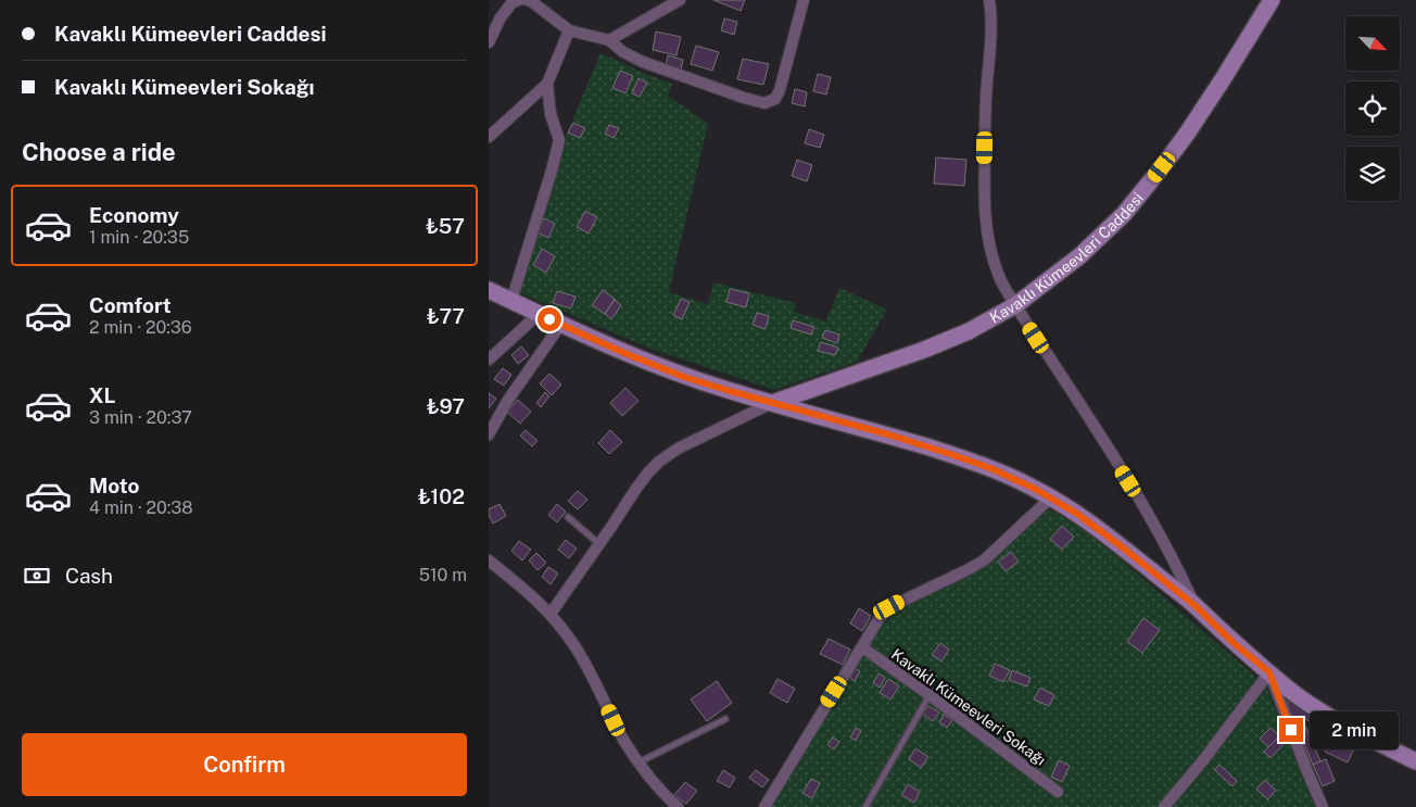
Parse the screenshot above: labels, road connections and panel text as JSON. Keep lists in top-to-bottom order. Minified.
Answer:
{"streets":{"street":["Kavaklı Kümeevleri Caddesi","Kavaklı Kümeevleri Sokağı"]},"north":"bottom right","page":{"banner":["Kavaklı Kümeevleri Caddesi","Kavaklı Kümeevleri Sokağı"],"heading":"Choose a ride","list":[{"name":"Economy","note":"1 min · 20:35","value":"₺57"},{"name":"Comfort","note":"2 min · 20:36","value":"₺77"},{"name":"XL","note":"3 min · 20:37","value":"₺97"},{"name":"Moto","note":"4 min · 20:38","value":"₺102"}],"pay":["Cash","510 m"],"bubble":"2 min","buttons":"Confirm"}}
